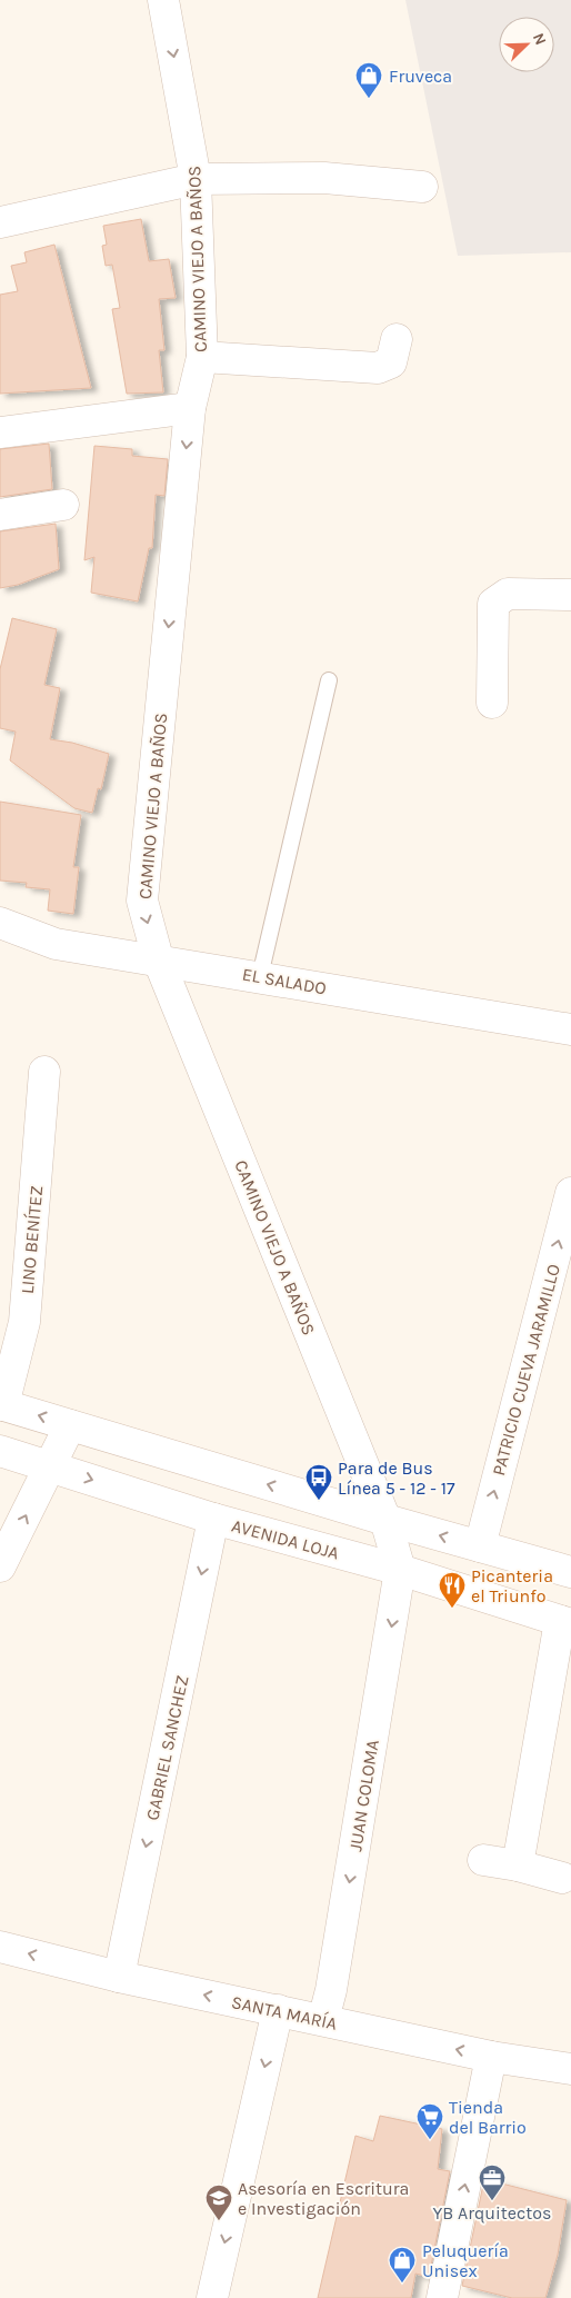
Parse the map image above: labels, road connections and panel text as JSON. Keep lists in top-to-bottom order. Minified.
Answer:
{"streets":{"street":["CAMINO VIEJO A BAÑOS","EL SALADO","LINO BENÍTEZ","PATRICIO CUEVA JARAMILLO","AVENIDA LOJA","GABRIEL SANCHEZ","JUAN COLOMA","SANTA MARÍA"]},"crossings":[["CAMINO VIEJO A BAÑOS","EL SALADO"],["CAMINO VIEJO A BAÑOS","AVENIDA LOJA"],["CAMINO VIEJO A BAÑOS","JUAN COLOMA"],["AVENIDA LOJA","GABRIEL SANCHEZ"],["AVENIDA LOJA","JUAN COLOMA"],["GABRIEL SANCHEZ","SANTA MARÍA"],["JUAN COLOMA","SANTA MARÍA"]],"one_way":["CAMINO VIEJO A BAÑOS","PATRICIO CUEVA JARAMILLO","GABRIEL SANCHEZ","SANTA MARÍA"],"places":{"shop":["Fruveca","Peluquería Unisex"],"bus stop":["Para de Bus Línea 5 - 12 - 17"],"restaurant":["Picanteria el Triunfo"],"supermarket":["Tienda del Barrio"],"office":["YB Arquitectos"],"school or university":["Asesoría en Escritura e Investigación"]},"north":"top right"}
